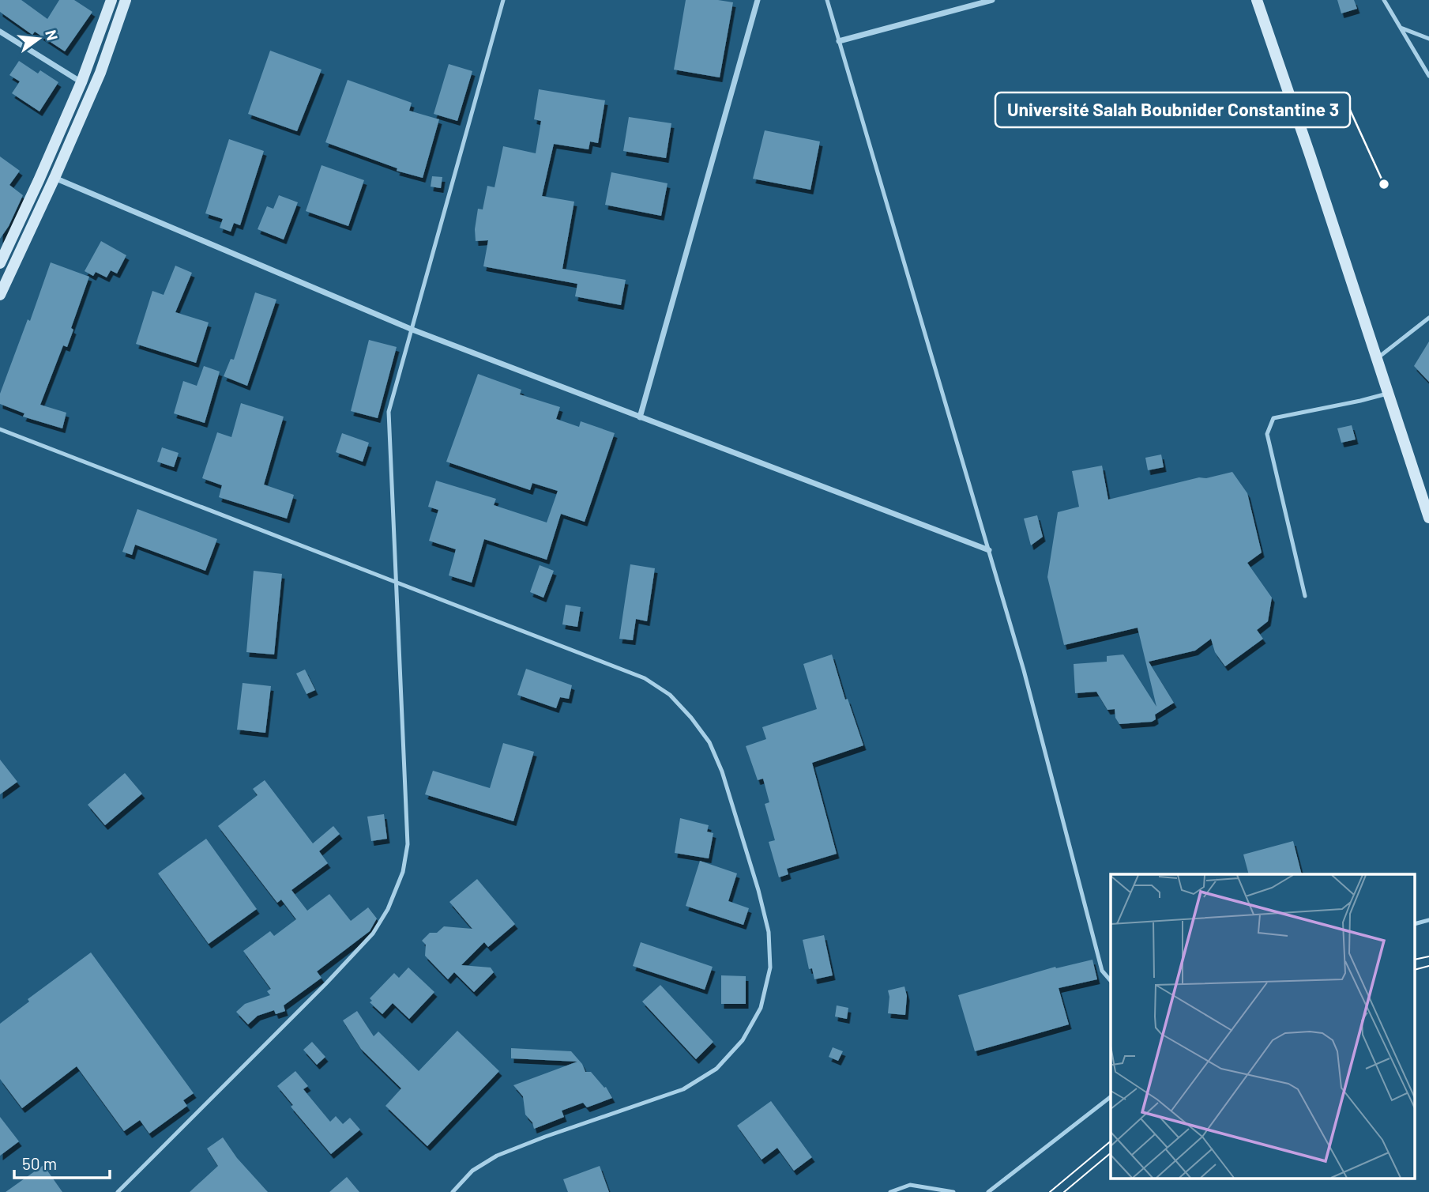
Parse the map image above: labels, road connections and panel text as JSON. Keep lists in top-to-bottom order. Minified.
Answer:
{"places":["Université Salah Boubnider Constantine 3"],"scale_bar":"50 m","north":"right"}
